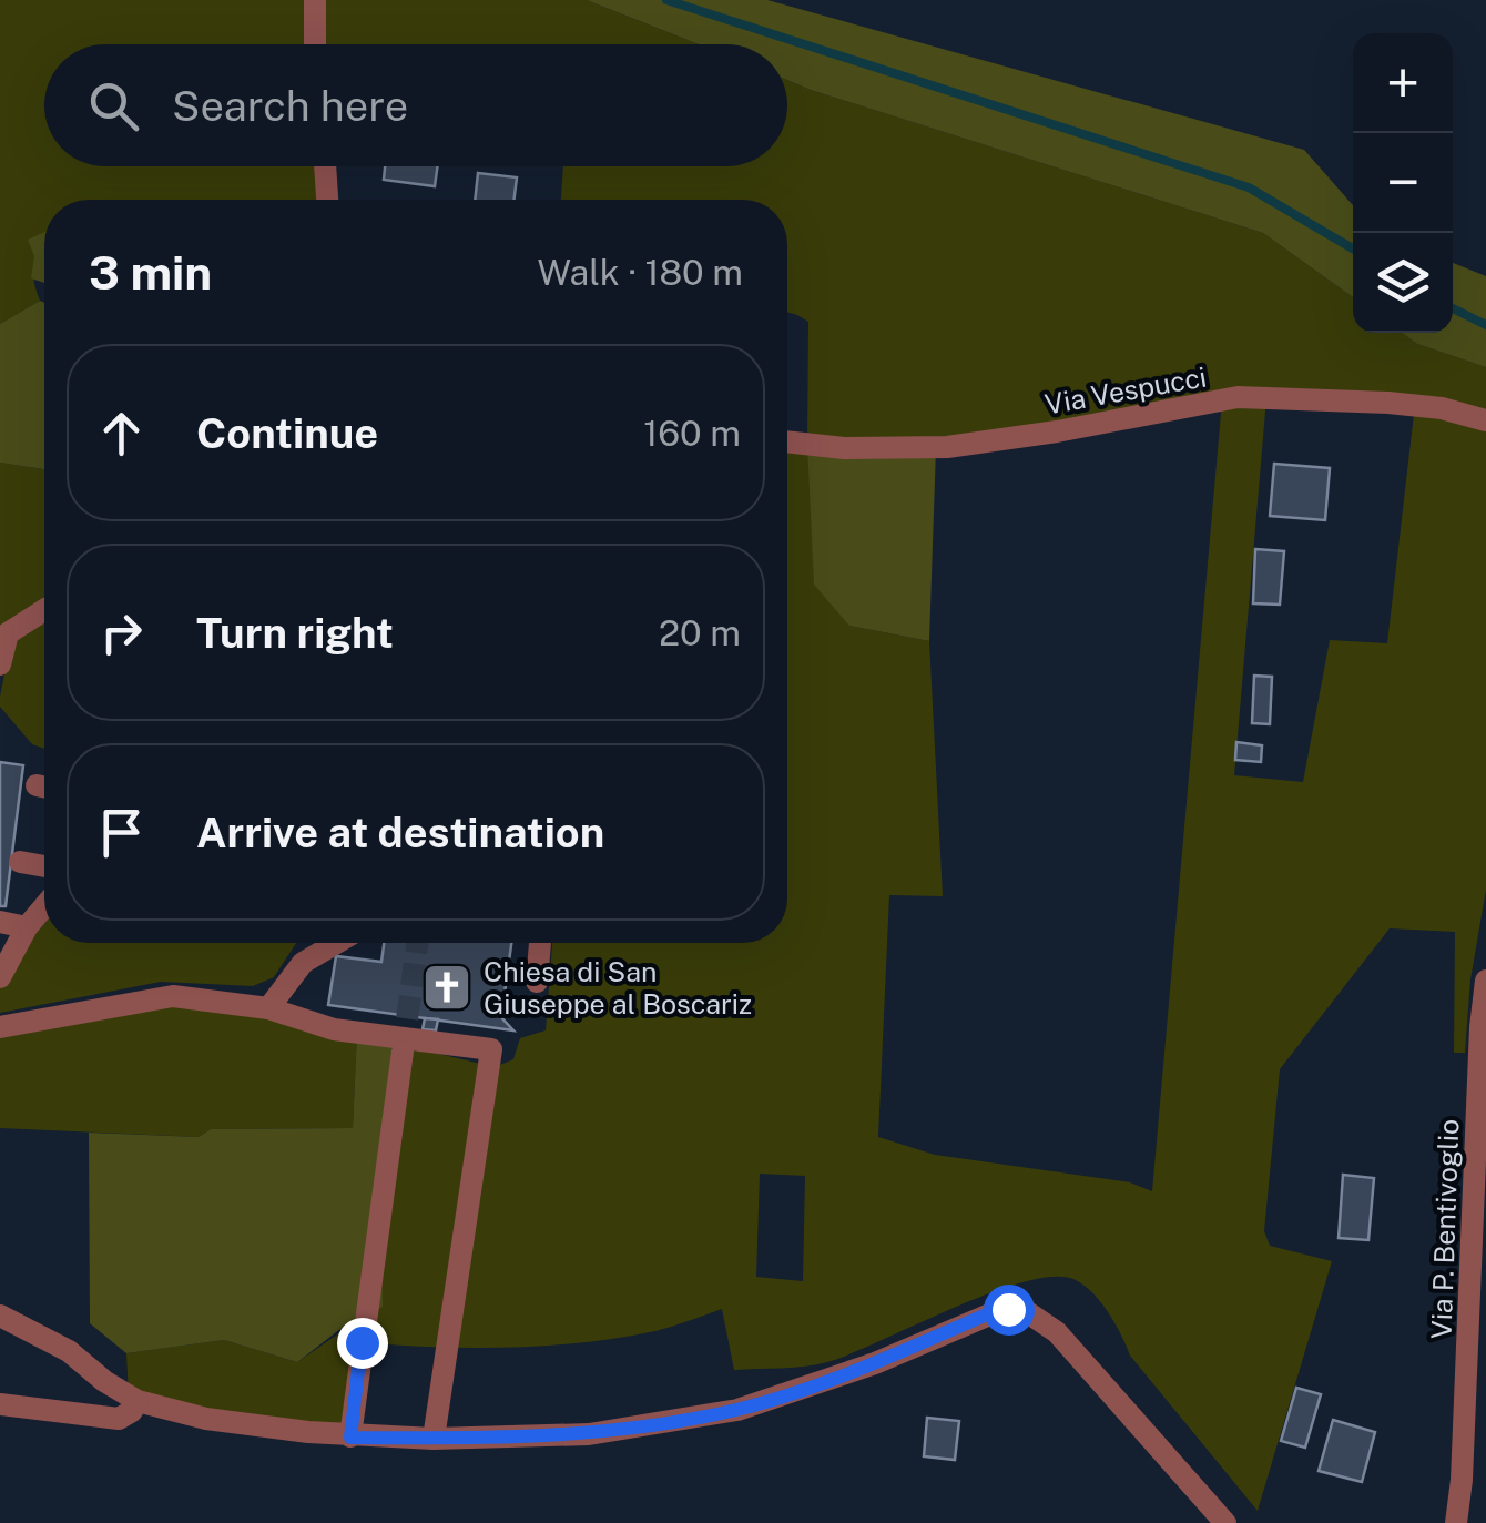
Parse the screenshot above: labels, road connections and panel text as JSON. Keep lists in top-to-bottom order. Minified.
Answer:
{"streets":{"street":["Via Vespucci","Via P. Bentivoglio"]},"places":{"church":["Chiesa di San Giuseppe al Boscariz"]},"page":{"map_buttons":["+","−"],"search":"Search here","heading":["3 min","Walk · 180 m"],"list":[["Continue","160 m"],["Turn right","20 m"],"Arrive at destination"]}}
